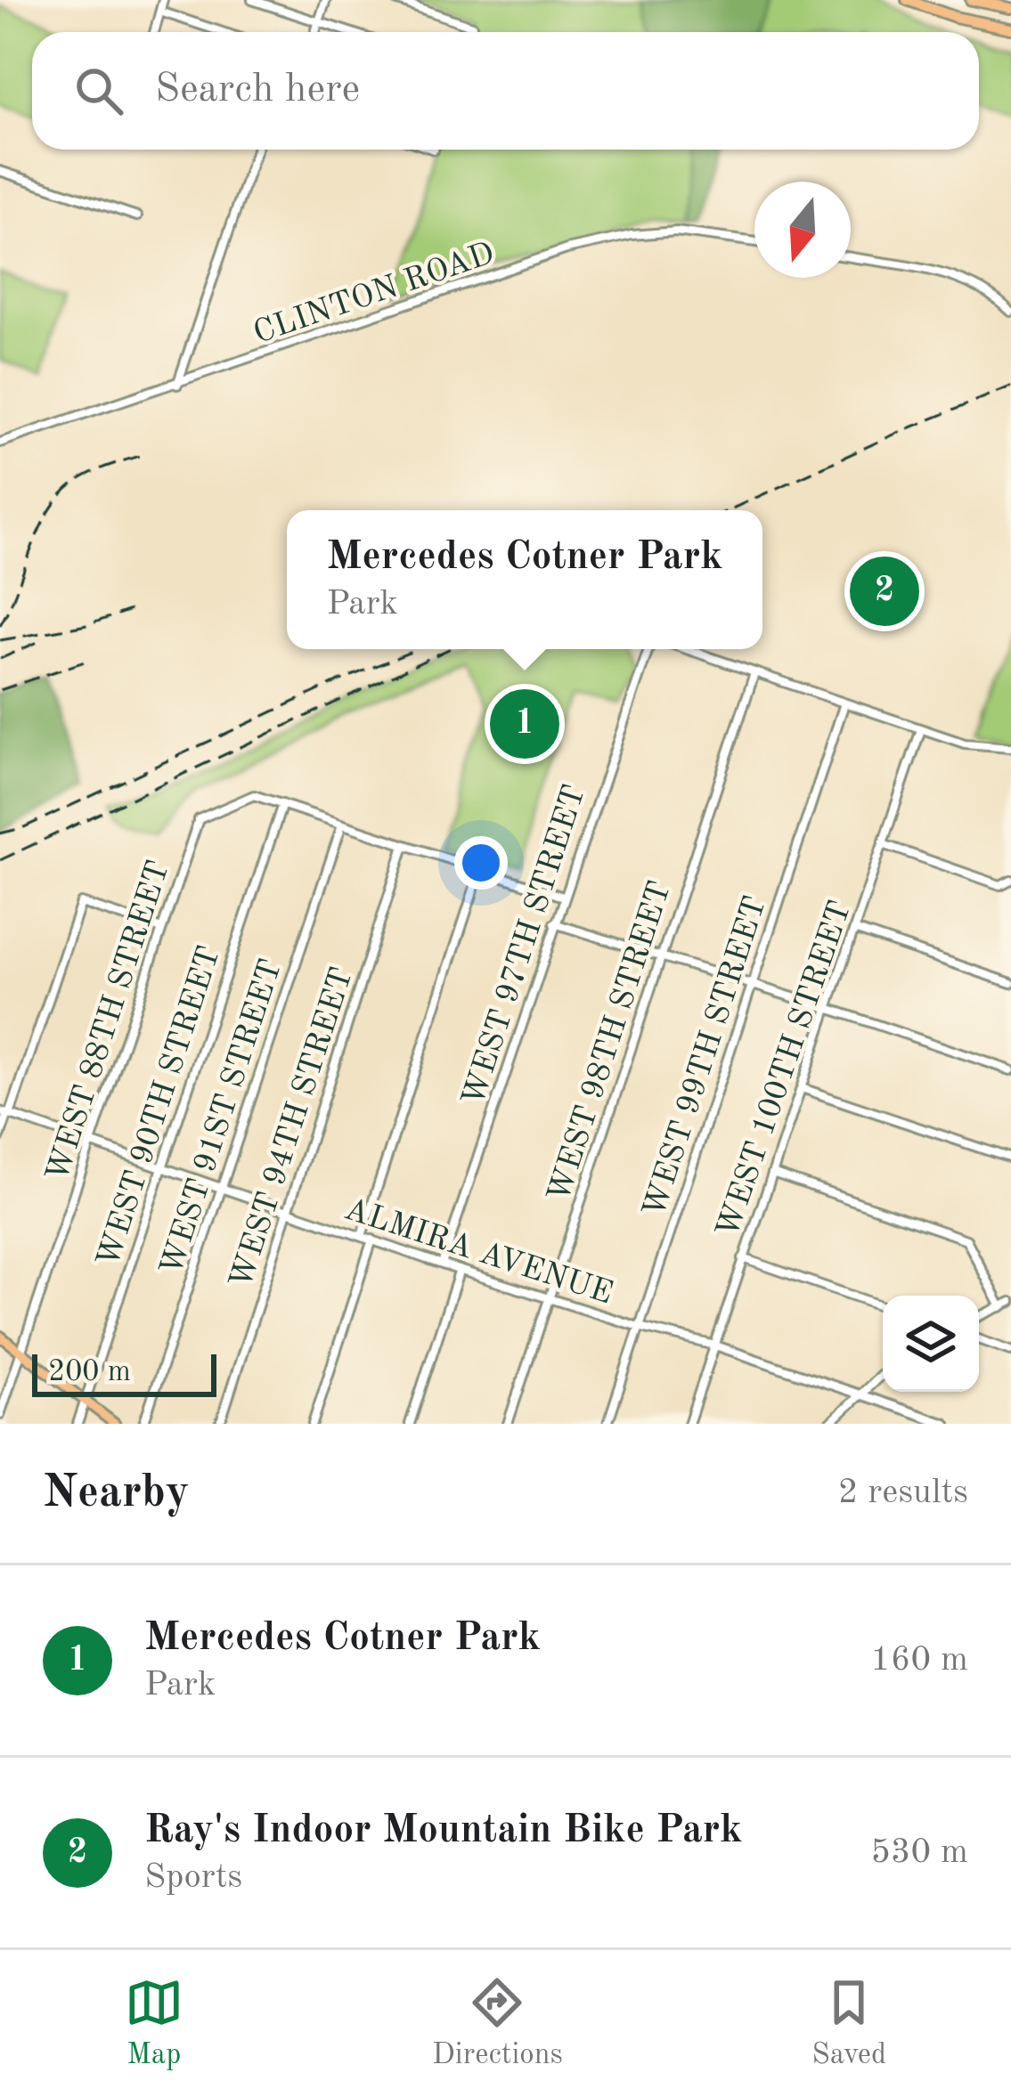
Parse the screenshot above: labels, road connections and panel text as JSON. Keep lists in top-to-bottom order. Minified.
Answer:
{"streets":{"street":["CLINTON ROAD","WEST 97TH STREET","WEST 88TH STREET","WEST 98TH STREET","WEST 99TH STREET","WEST 100TH STREET","WEST 90TH STREET","WEST 91ST STREET","WEST 94TH STREET","ALMIRA AVENUE"]},"crossings":[["WEST 97TH STREET","ALMIRA AVENUE"],["WEST 88TH STREET","WEST 90TH STREET"],["WEST 88TH STREET","ALMIRA AVENUE"],["WEST 98TH STREET","ALMIRA AVENUE"],["WEST 99TH STREET","ALMIRA AVENUE"],["WEST 100TH STREET","ALMIRA AVENUE"],["WEST 90TH STREET","ALMIRA AVENUE"],["WEST 91ST STREET","ALMIRA AVENUE"],["WEST 94TH STREET","ALMIRA AVENUE"]],"scale_bar":"200 m","north":"bottom","page":{"search":"Search here","popup":["Mercedes Cotner Park","Park"],"pins":["2","1"],"scale":"200 m","heading":["Nearby","2 results"],"list":[{"mark":"1","name":"Mercedes Cotner Park","note":"Park","value":"160 m"},{"mark":"2","name":"Ray's Indoor Mountain Bike Park","note":"Sports","value":"530 m"}],"nav":["Map","Directions","Saved"]}}
